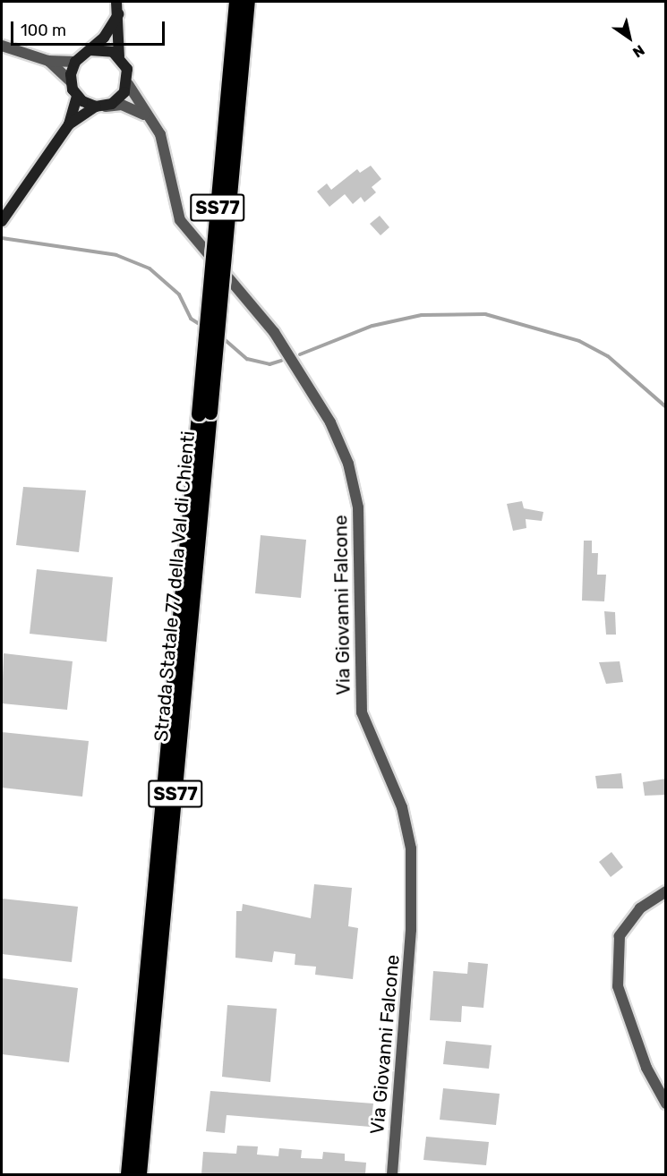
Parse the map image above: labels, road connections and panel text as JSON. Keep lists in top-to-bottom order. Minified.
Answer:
{"streets":{"highway":["SS77","Strada Statale 77 della Val di Chienti"],"street":["Via Giovanni Falcone"]},"scale_bar":"100 m","north":"bottom right"}
